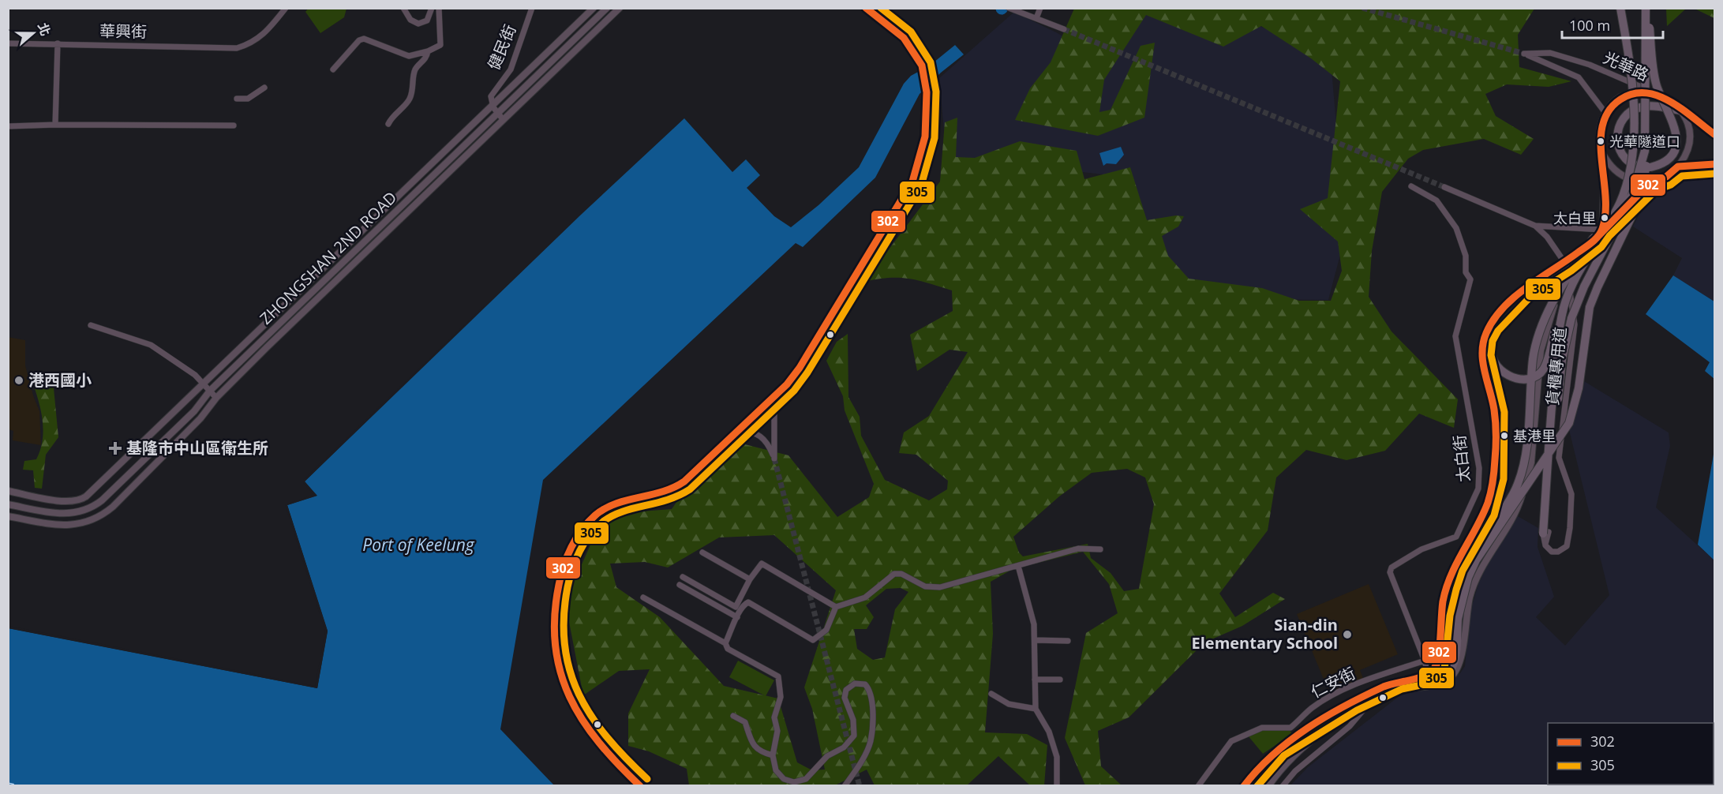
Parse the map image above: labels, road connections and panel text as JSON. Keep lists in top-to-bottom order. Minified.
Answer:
{"streets":{"street":["華興街","健民街","光華路","ZHONGSHAN 2ND ROAD","貨櫃專用道","太白街","仁安街"]},"crossings":[["健民街","ZHONGSHAN 2ND ROAD"],["太白街","仁安街"]],"water":["Port of Keelung"],"places":{"other":["光華隧道口","太白里","港西國小","基港里","Sian-din Elementary School"],"health":["基隆市中山區衛生所"]},"lines":["transit line 302","transit line 305"],"legend":["302","305"],"scale_bar":"100 m","north":"right"}
